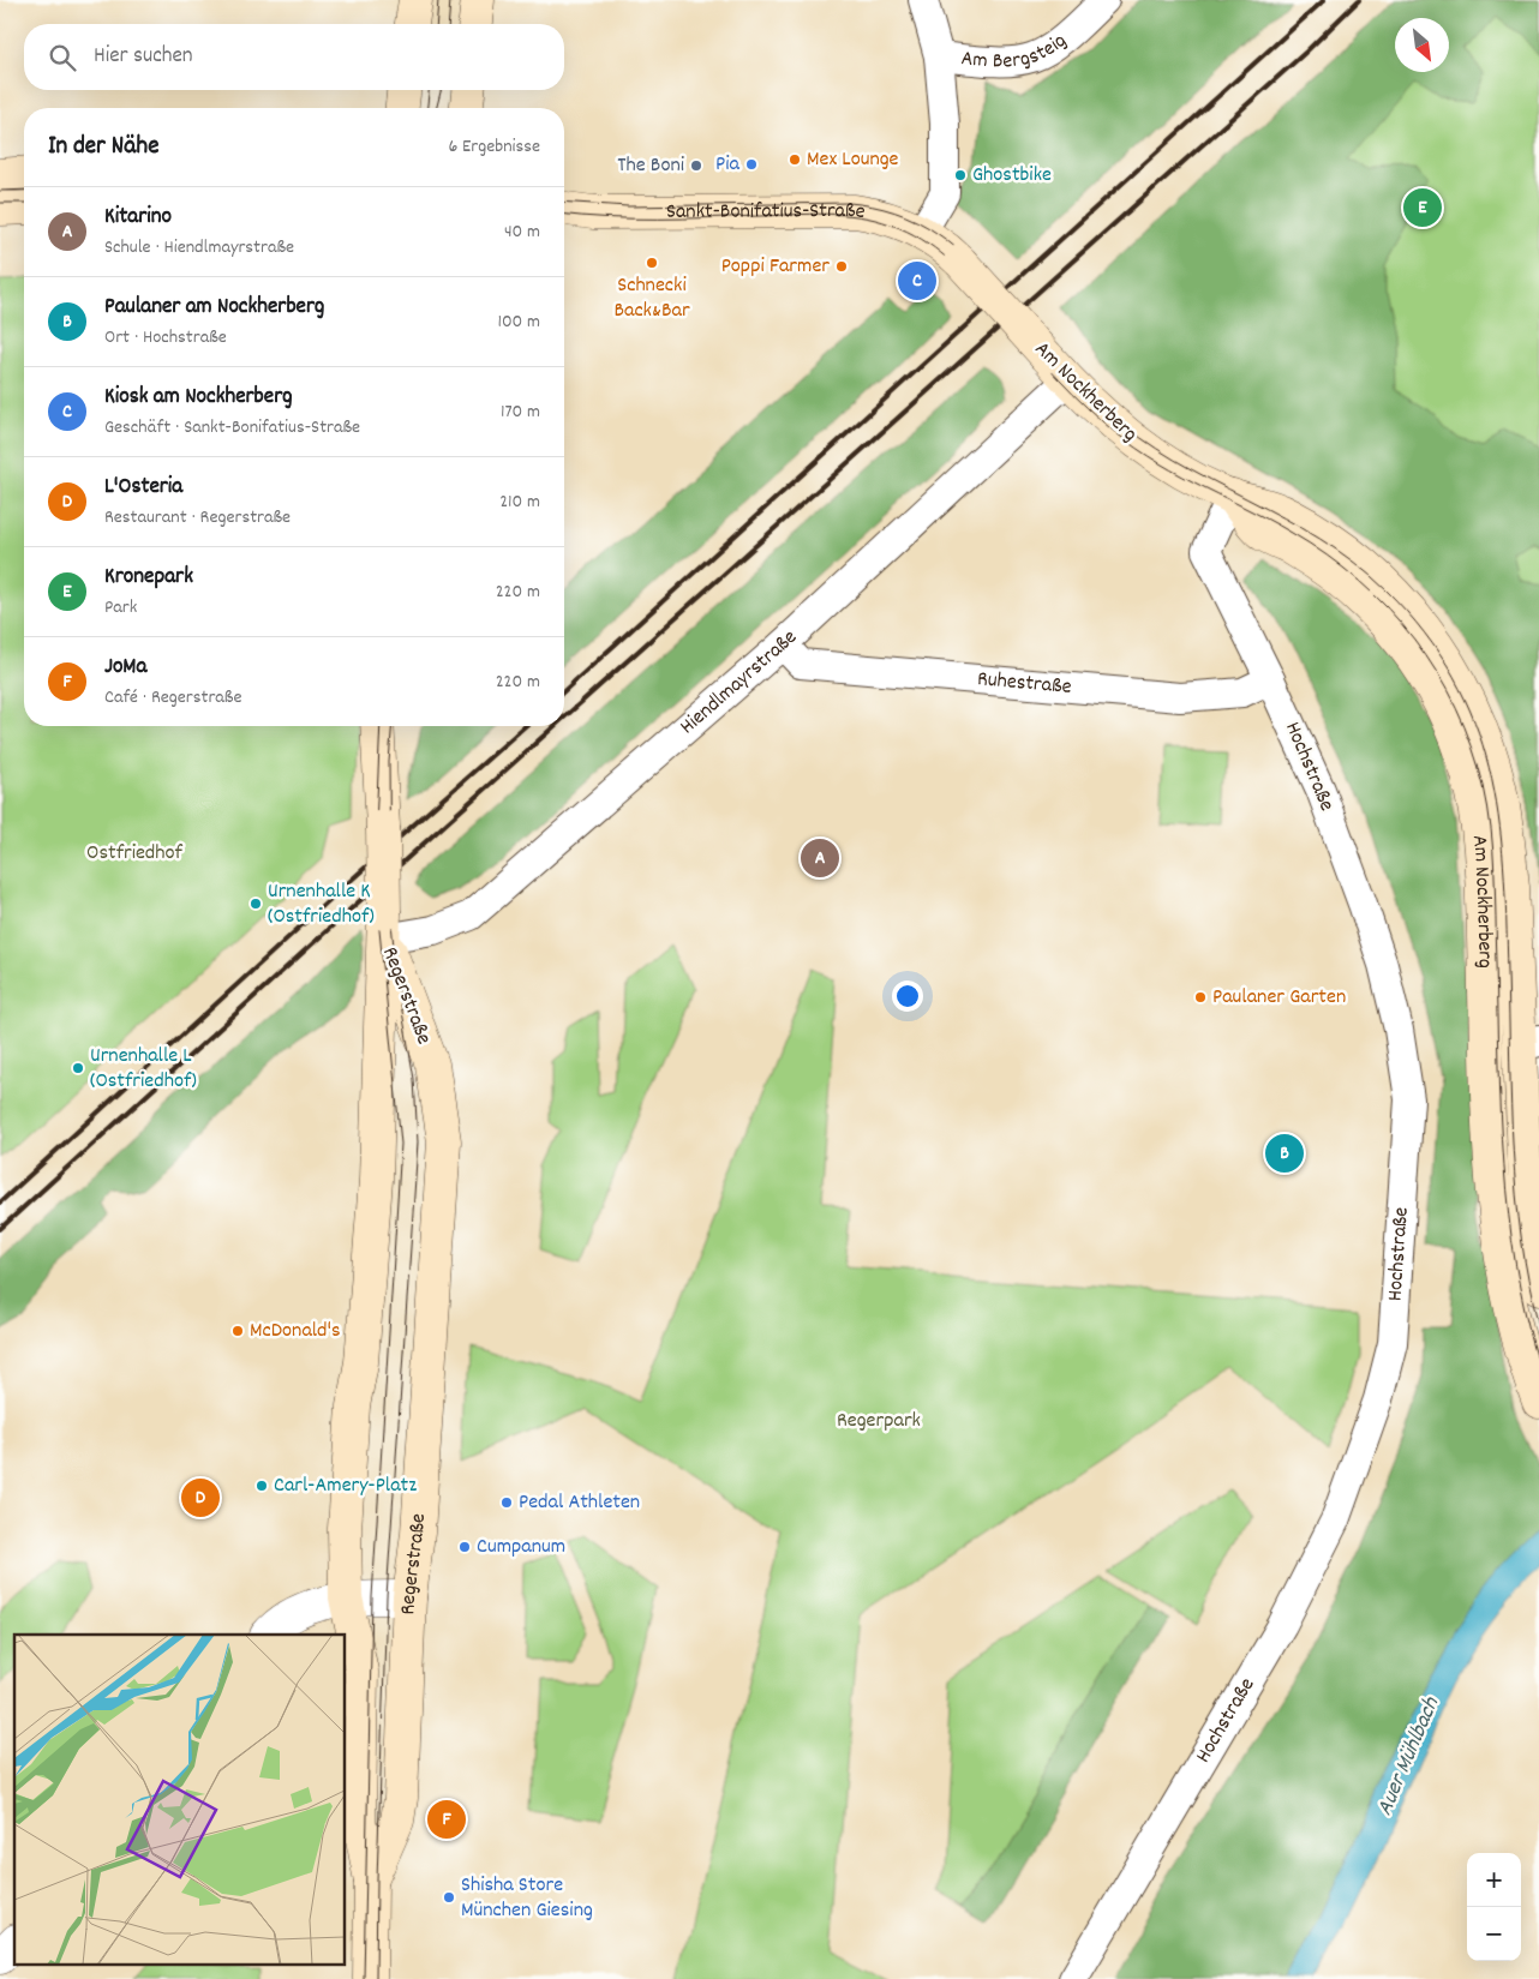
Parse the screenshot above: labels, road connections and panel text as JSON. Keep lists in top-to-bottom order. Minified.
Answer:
{"streets":{"main road":["Sankt-Bonifatius-Straße","Am Nockherberg","Regerstraße"],"street":["Am Bergsteig","Hiendlmayrstraße","Ruhestraße","Hochstraße"]},"crossings":[["Sankt-Bonifatius-Straße","Am Nockherberg"],["Am Nockherberg","Hiendlmayrstraße"],["Am Nockherberg","Hochstraße"],["Hiendlmayrstraße","Ruhestraße"],["Hiendlmayrstraße","Regerstraße"],["Ruhestraße","Hochstraße"]],"water":["Auer Mühlbach"],"parks":["Ostfriedhof","Regerpark"],"places":["Mex Lounge","Pia","The Boni","Ghostbike","Schnecki Back&Bar","Poppi Farmer","Urnenhalle K (Ostfriedhof)","Paulaner Garten","Urnenhalle L (Ostfriedhof)","McDonald's","Carl-Amery-Platz","Pedal Athleten","Cumpanum","Shisha Store München Giesing"],"north":"bottom right","page":{"search":"Hier suchen","heading":["In der Nähe","6 Ergebnisse"],"pins":["E","C","A","B","D","F"],"list":[{"mark":"A","name":"Kitarino","note":"Schule · Hiendlmayrstraße","value":"40 m"},{"mark":"B","name":"Paulaner am Nockherberg","note":"Ort · Hochstraße","value":"100 m"},{"mark":"C","name":"Kiosk am Nockherberg","note":"Geschäft · Sankt-Bonifatius-Straße","value":"170 m"},{"mark":"D","name":"L'Osteria","note":"Restaurant · Regerstraße","value":"210 m"},{"mark":"E","name":"Kronepark","note":"Park","value":"220 m"},{"mark":"F","name":"JoMa","note":"Café · Regerstraße","value":"220 m"}],"map_buttons":["+","−"]}}
